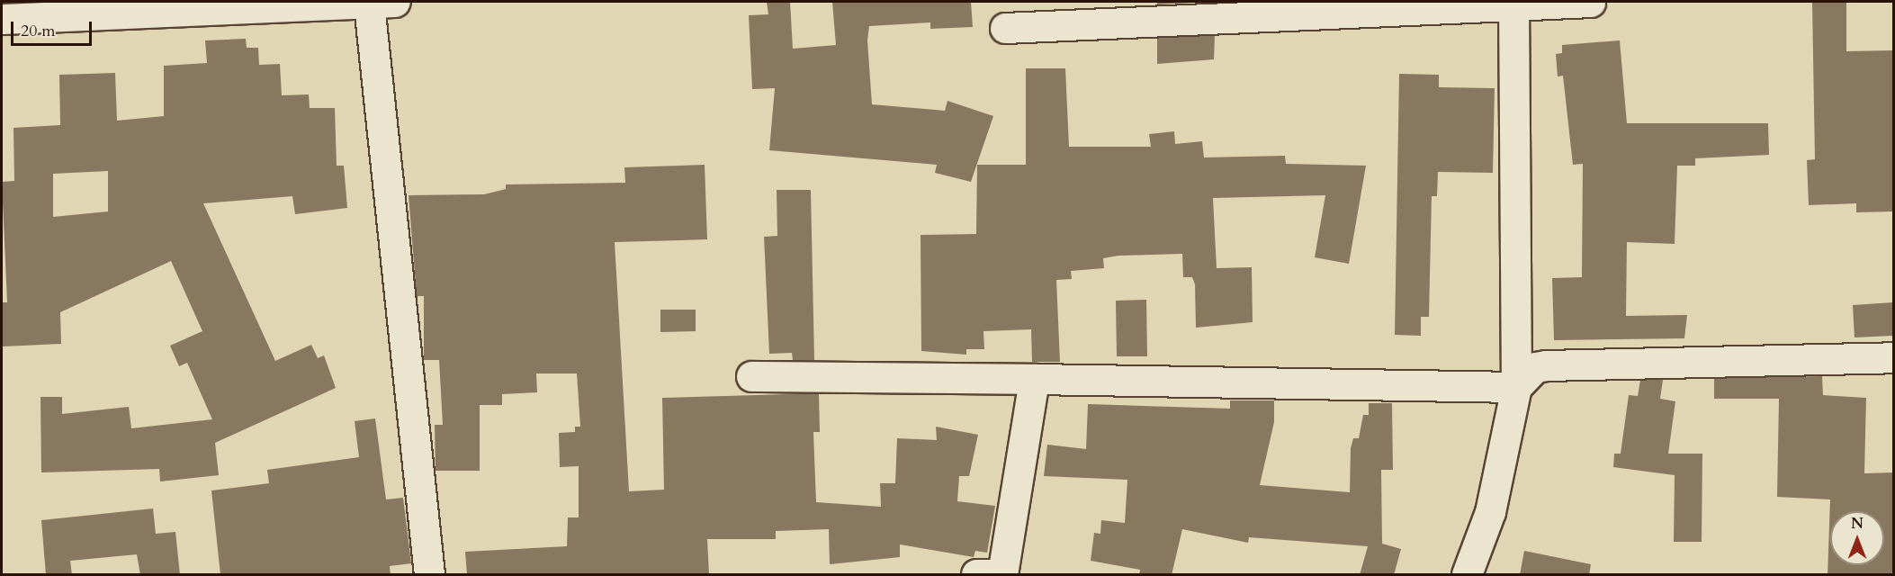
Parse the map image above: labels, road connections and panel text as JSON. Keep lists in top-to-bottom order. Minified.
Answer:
{"scale_bar":"20 m","north":"top"}
